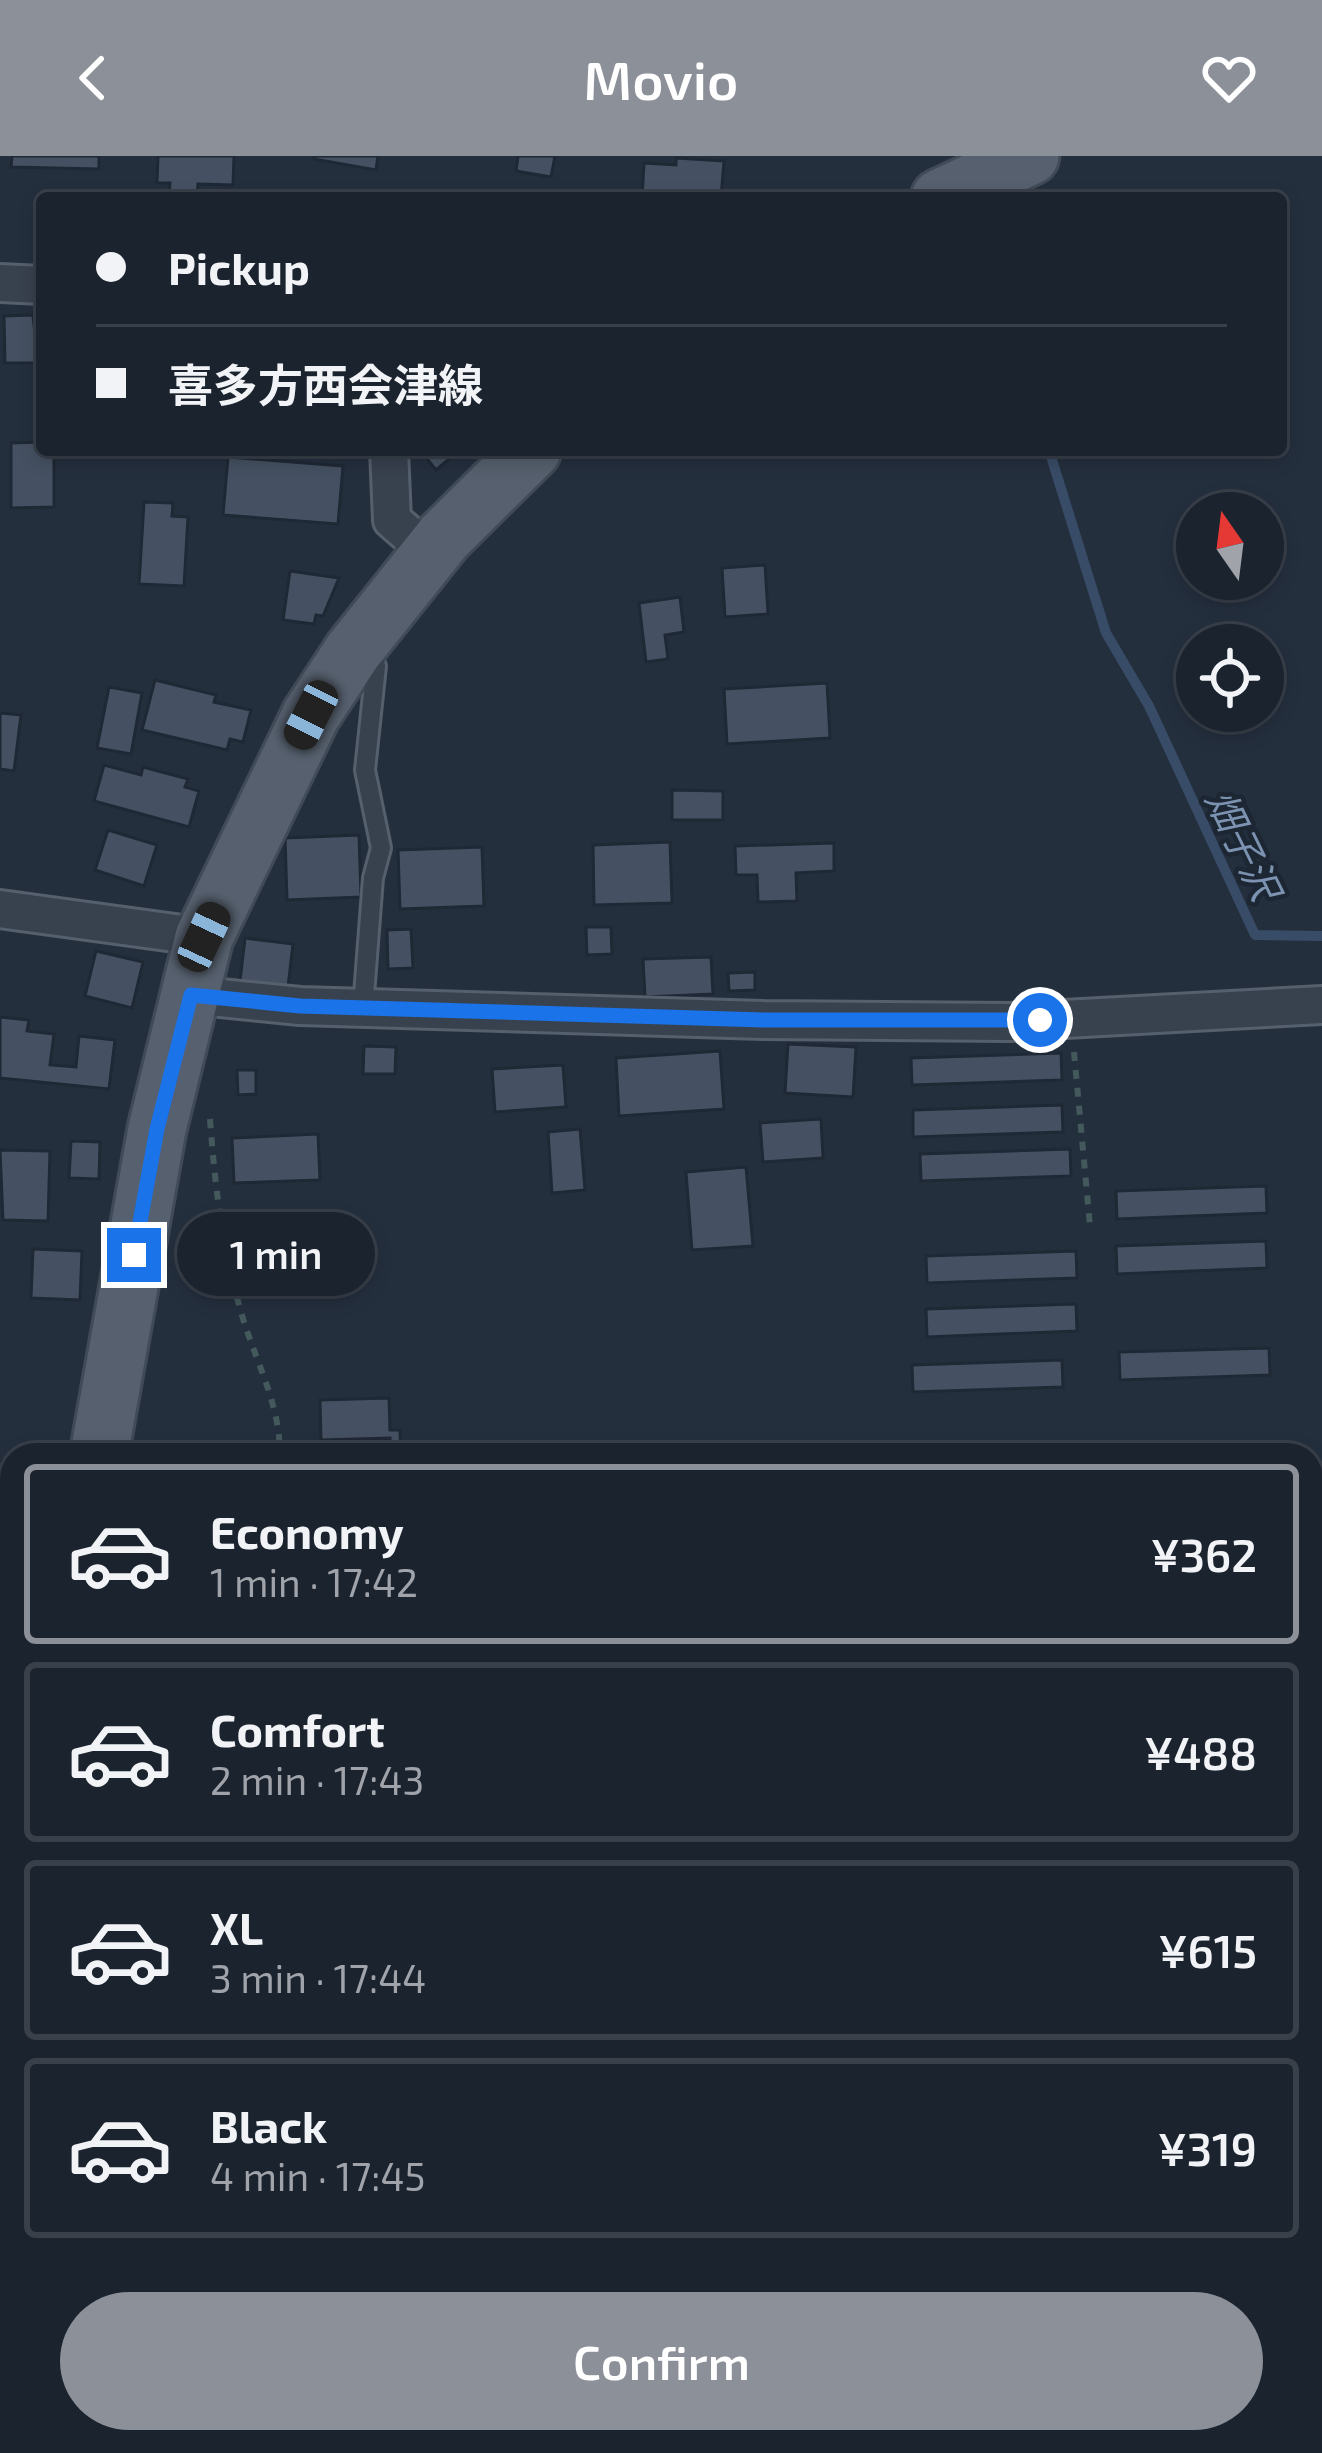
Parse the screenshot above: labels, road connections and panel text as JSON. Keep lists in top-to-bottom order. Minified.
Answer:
{"water":["畑子沢"],"north":"top","page":{"header":"Movio","banner":["Pickup","喜多方西会津線"],"bubble":"1 min","list":[{"name":"Economy","note":"1 min · 17:42","value":"¥362"},{"name":"Comfort","note":"2 min · 17:43","value":"¥488"},{"name":"XL","note":"3 min · 17:44","value":"¥615"},{"name":"Black","note":"4 min · 17:45","value":"¥319"}],"buttons":"Confirm"}}
